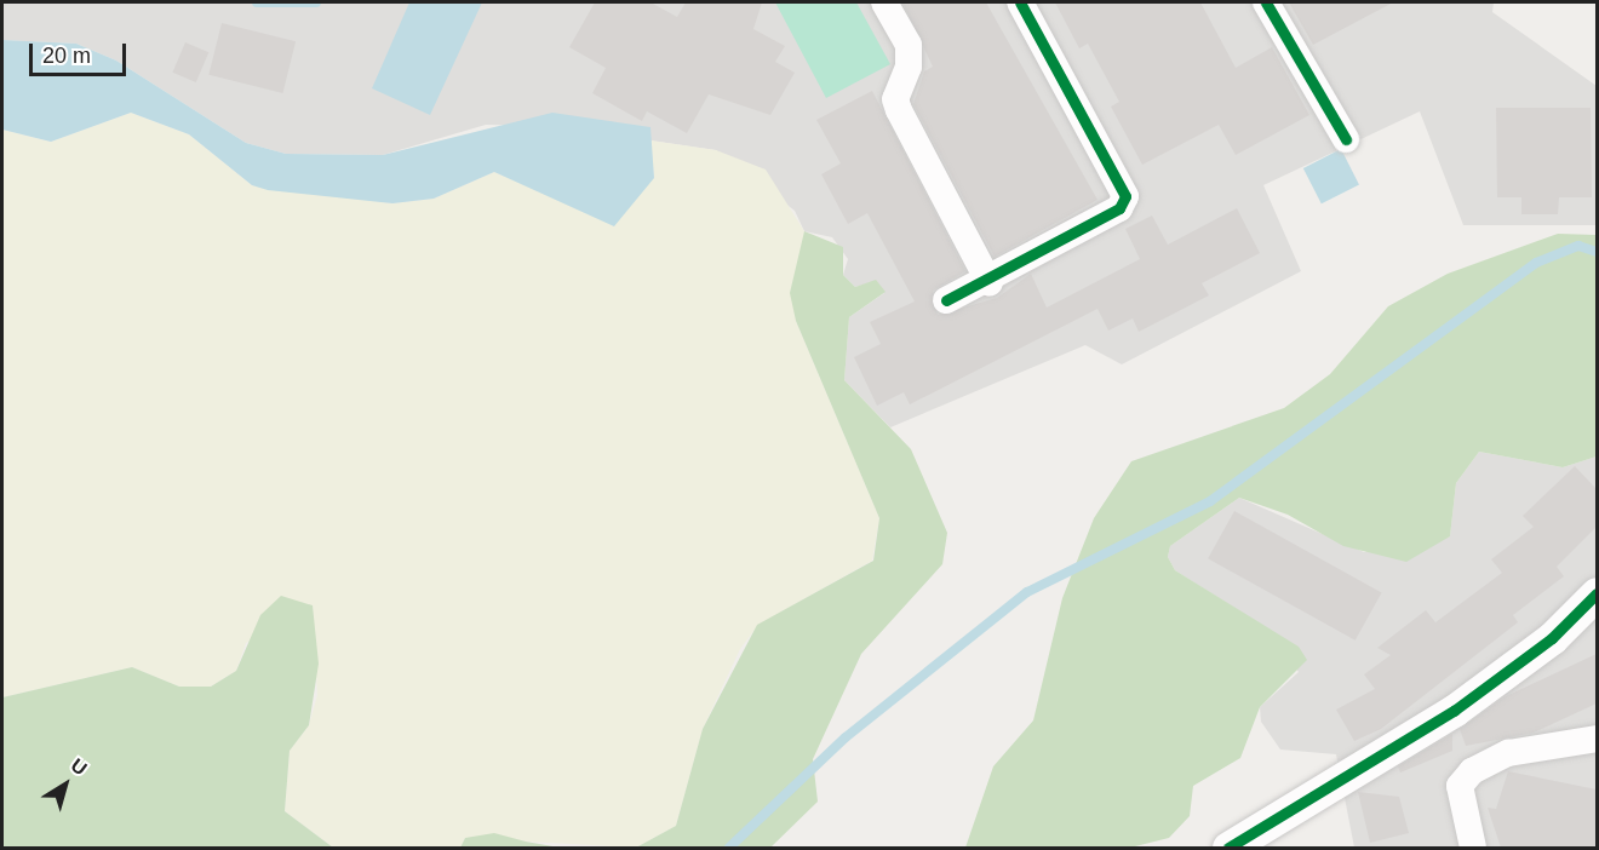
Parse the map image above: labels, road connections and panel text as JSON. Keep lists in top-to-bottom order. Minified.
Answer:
{"scale_bar":"20 m","north":"top right"}
